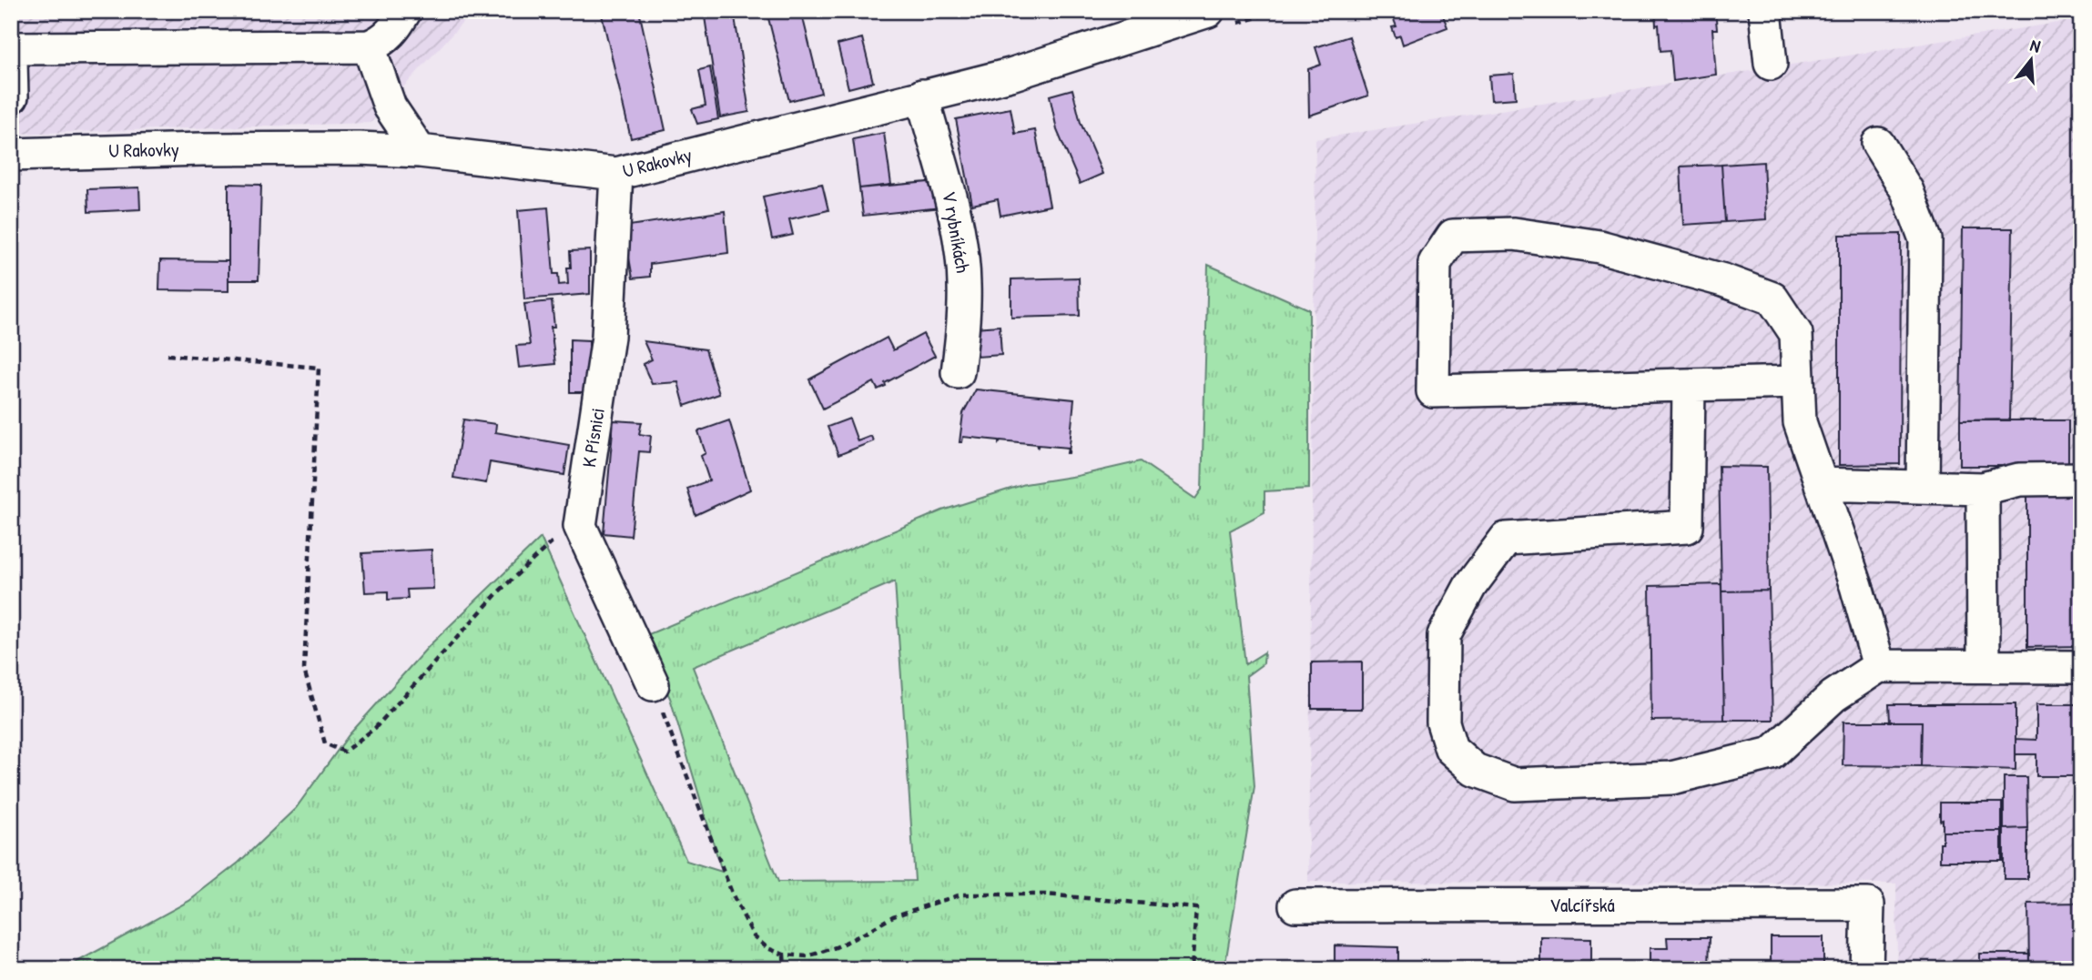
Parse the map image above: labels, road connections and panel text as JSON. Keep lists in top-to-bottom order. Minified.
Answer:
{"streets":{"street":["U Rakovky","V rybníkách","K Písnici","Valcířská"]},"crossings":[["U Rakovky","V rybníkách"],["U Rakovky","K Písnici"]],"north":"top"}
